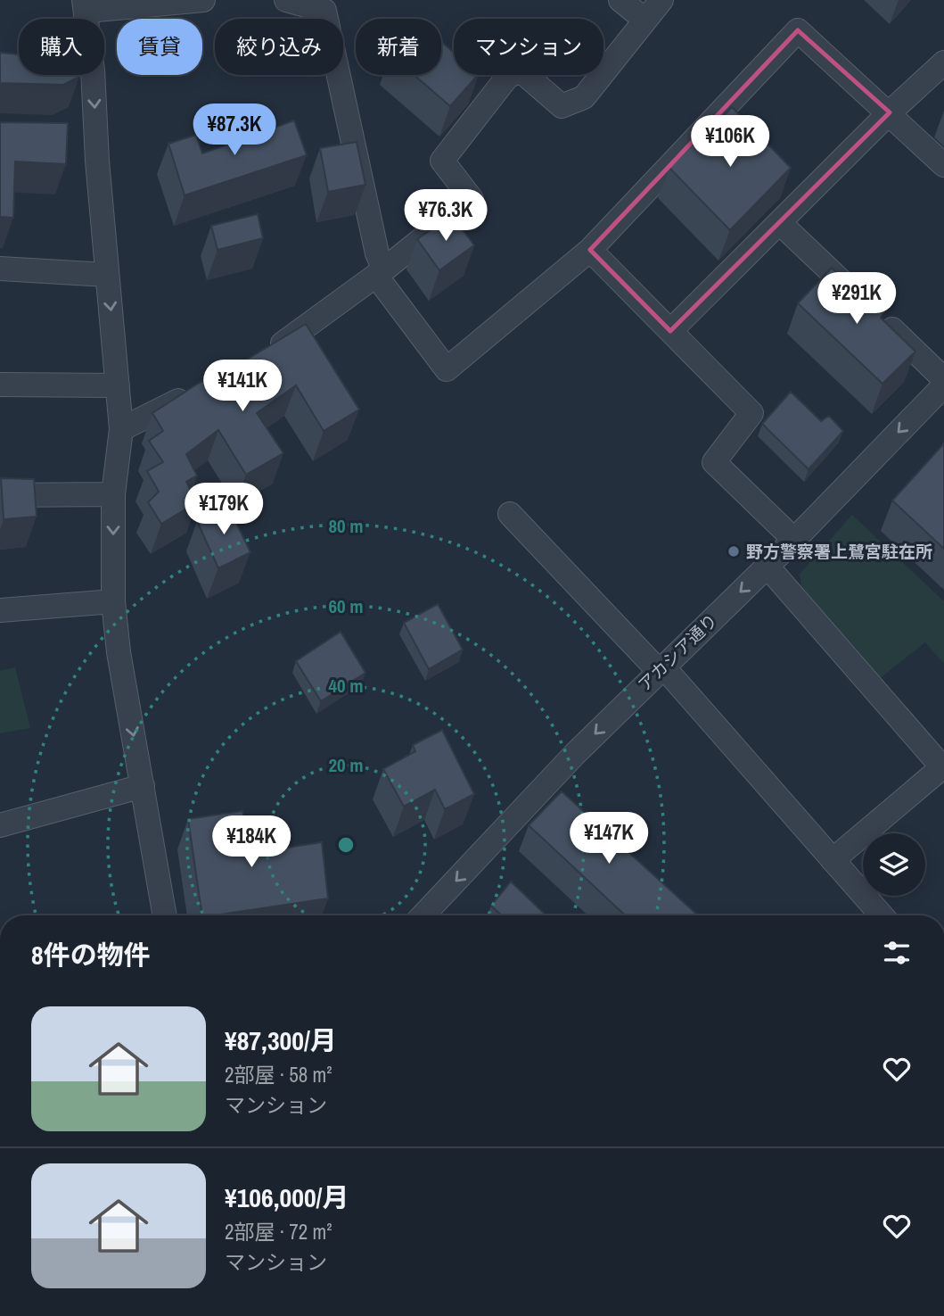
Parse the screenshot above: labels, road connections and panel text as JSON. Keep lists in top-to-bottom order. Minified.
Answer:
{"streets":{"street":["アカシア通り"]},"one_way":["アカシア通り"],"places":["野方警察署上鷺宮駐在所"],"page":{"chip":["購入","賃貸","絞り込み","新着","マンション"],"price":["¥87.3K","¥106K","¥76.3K","¥291K","¥141K","¥179K","¥147K","¥184K"],"heading":"8件の物件","list":[{"name":"¥87,300/月","note":"2部屋 · 58 m² · マンション"},{"name":"¥106,000/月","note":"2部屋 · 72 m² · マンション"}]},"rings":["80 m","60 m","40 m","20 m"]}
